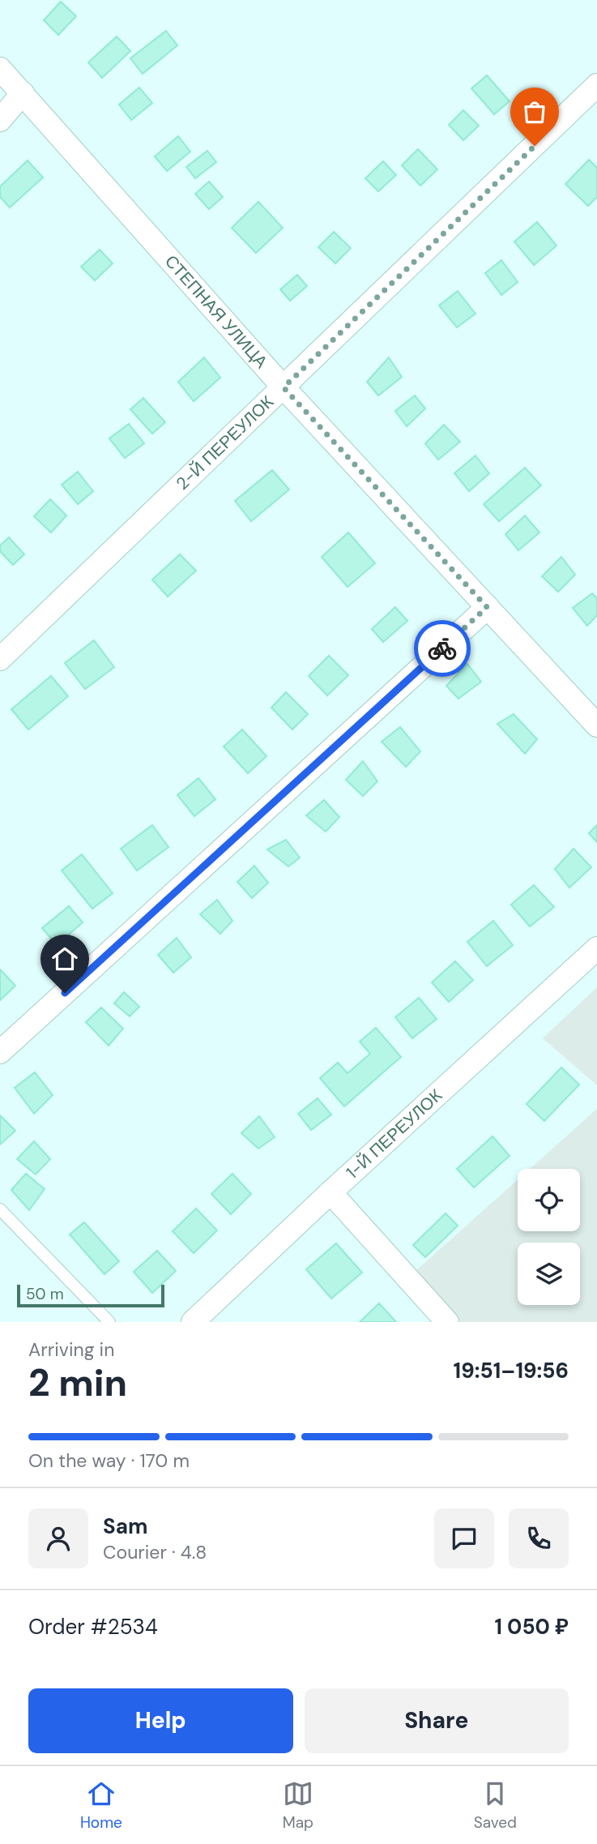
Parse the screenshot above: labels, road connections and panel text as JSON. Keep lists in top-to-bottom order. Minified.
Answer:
{"streets":{"street":["СТЕПНАЯ УЛИЦА","2-Й ПЕРЕУЛОК","1-Й ПЕРЕУЛОК"]},"crossings":[["СТЕПНАЯ УЛИЦА","2-Й ПЕРЕУЛОК"]],"scale_bar":"50 m","page":{"scale":"50 m","heading":["2 min","Arriving in","19:51–19:56"],"panel":["Sam","Courier · 4.8","Order #2534","1 050 ₽"],"bar":"On the way · 170 m","buttons":["Help","Share"],"tabs":["Home","Map","Saved"]}}
